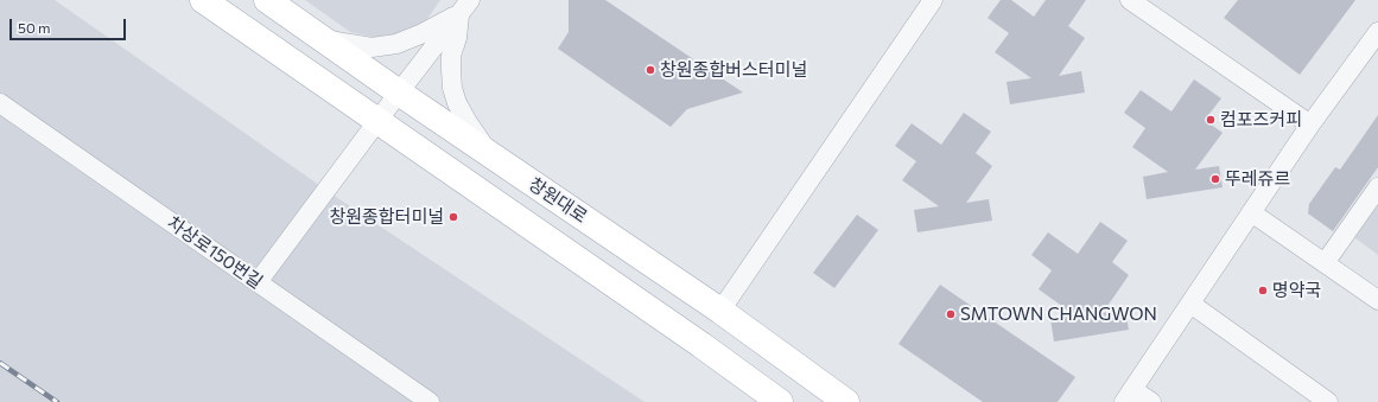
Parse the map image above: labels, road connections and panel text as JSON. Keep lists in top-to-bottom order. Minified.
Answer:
{"streets":{"main road":["창원대로"],"street":["차상로150번길"]},"places":["창원종합버스터미널","컴포즈커피","뚜레쥬르","창원종합터미널","명약국","SMTOWN CHANGWON"],"scale_bar":"50 m"}
